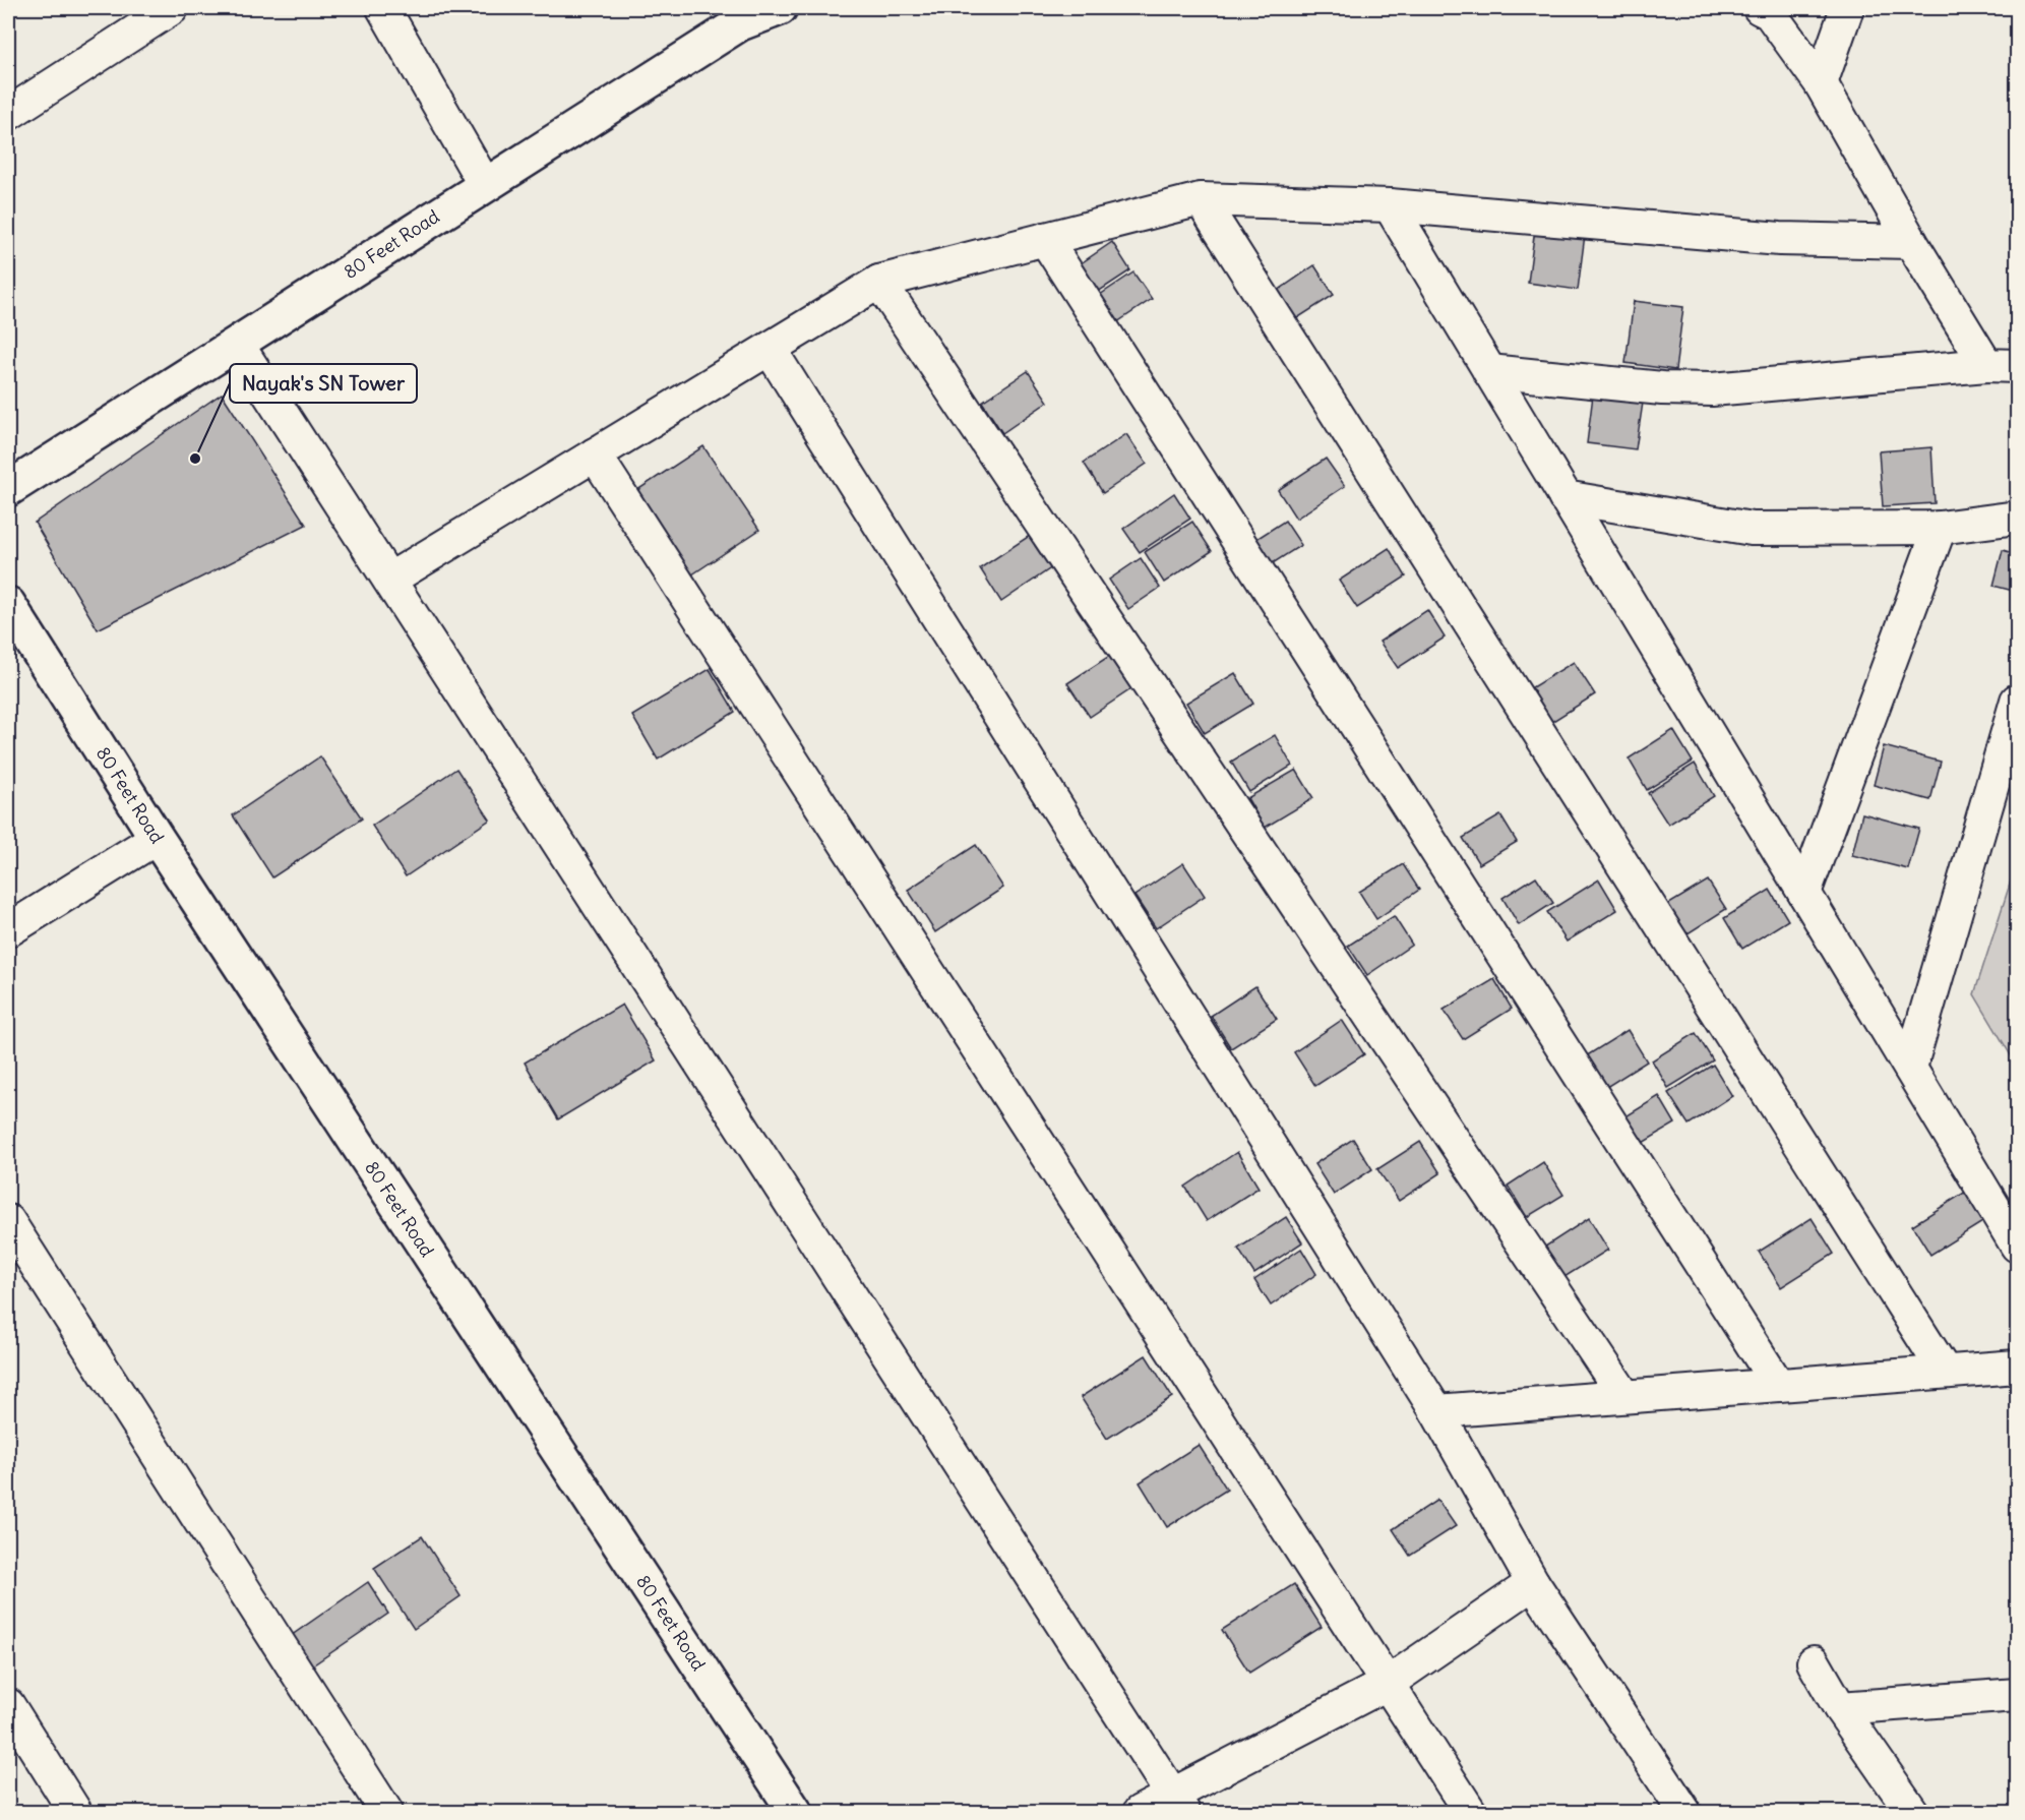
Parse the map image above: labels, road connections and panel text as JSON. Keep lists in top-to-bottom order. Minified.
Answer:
{"streets":{"street":["80 Feet Road"]},"places":["Nayak's SN Tower"]}
